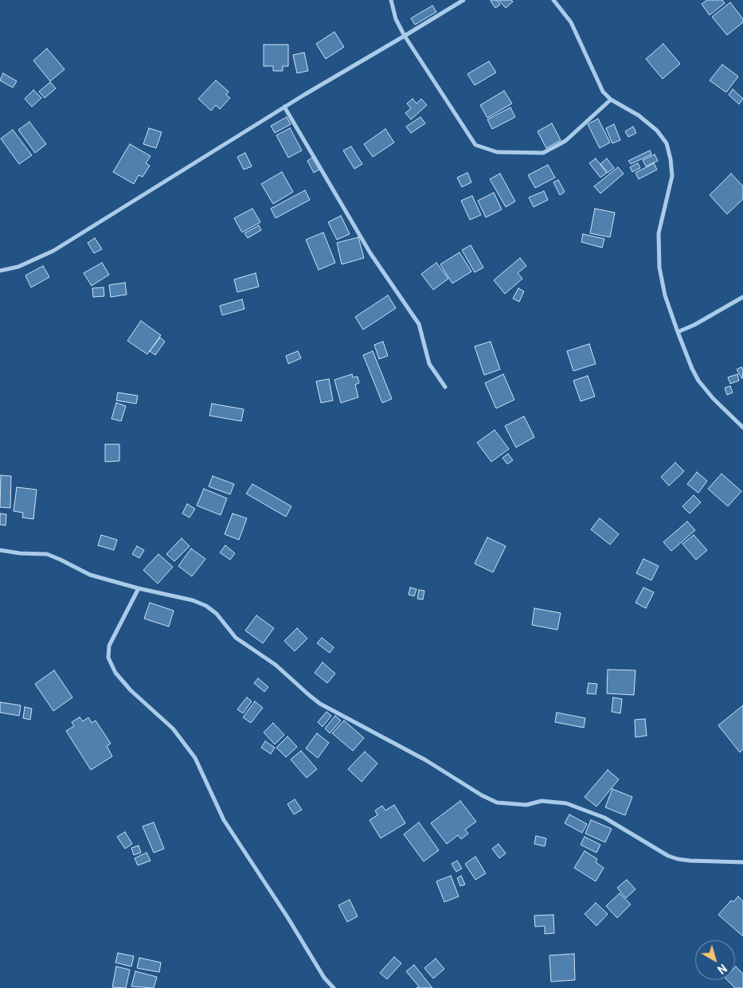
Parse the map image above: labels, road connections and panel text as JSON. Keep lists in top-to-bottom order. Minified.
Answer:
{"north":"bottom right"}
